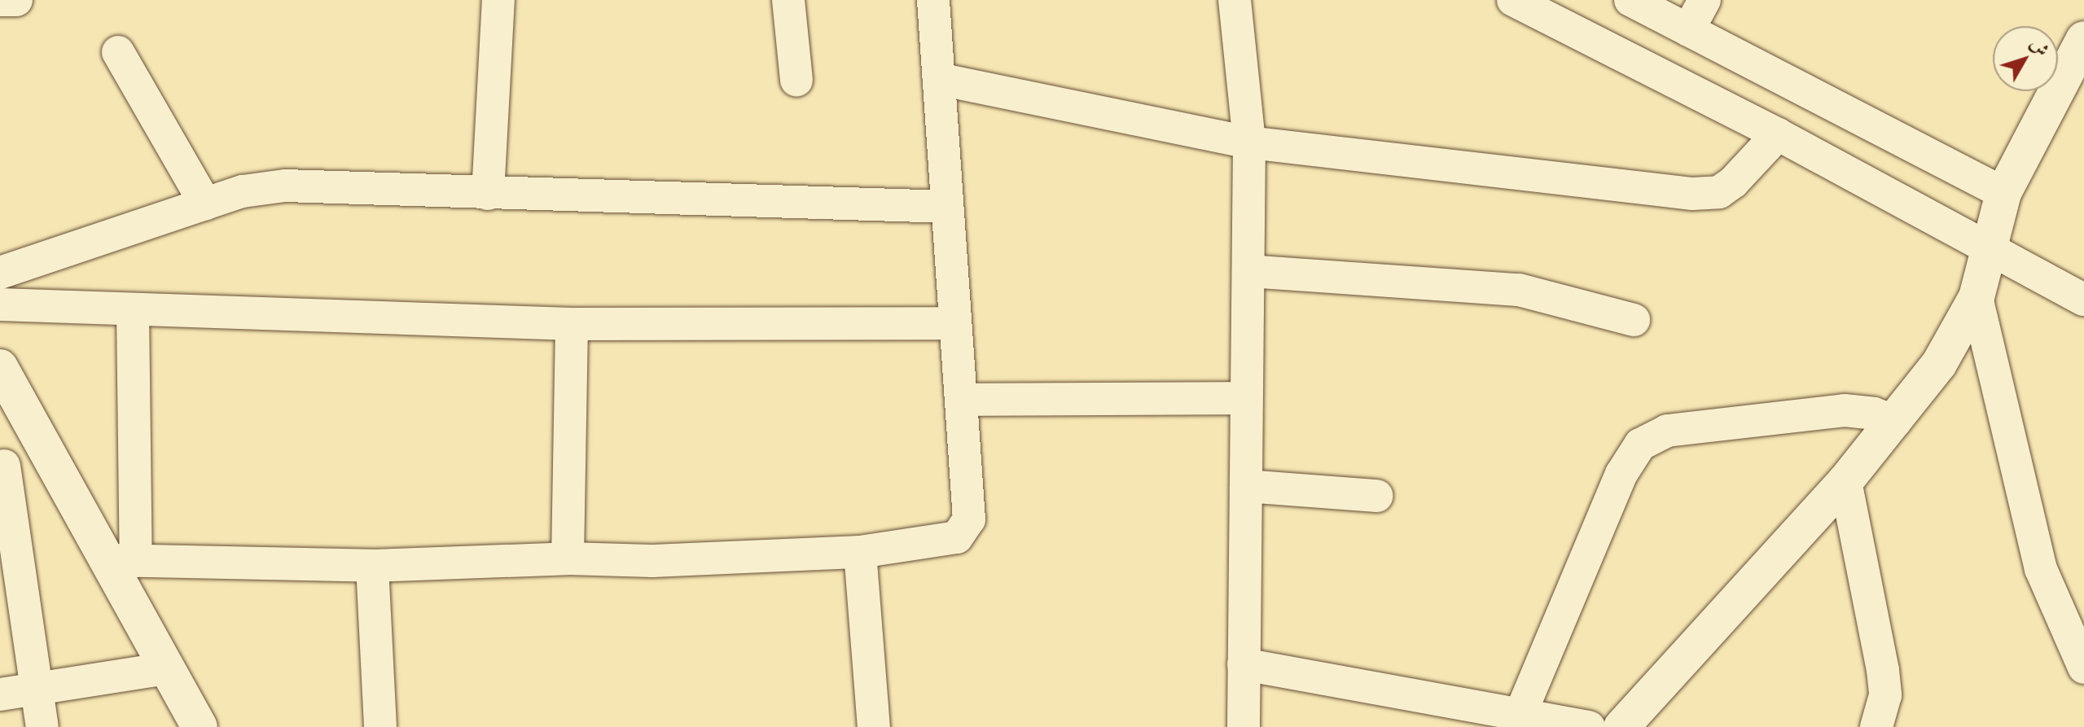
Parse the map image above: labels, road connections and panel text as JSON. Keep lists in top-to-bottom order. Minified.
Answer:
{"north":"top right"}
